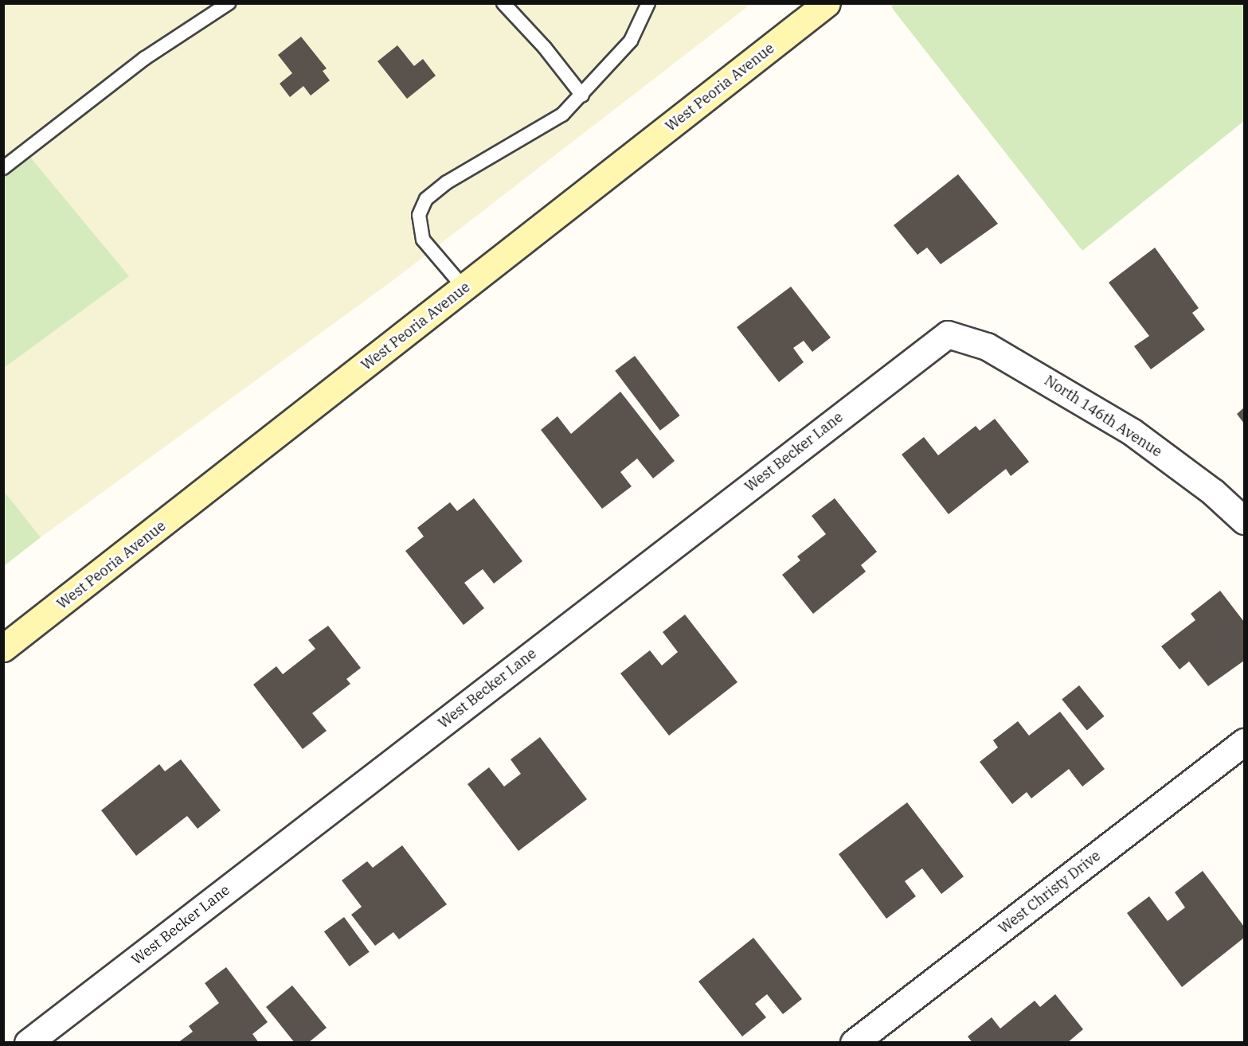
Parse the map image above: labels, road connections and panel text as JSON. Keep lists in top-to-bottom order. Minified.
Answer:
{"streets":{"main road":["West Peoria Avenue"],"street":["North 146th Avenue","West Becker Lane","West Christy Drive"]},"crossings":[["North 146th Avenue","West Becker Lane"]]}
